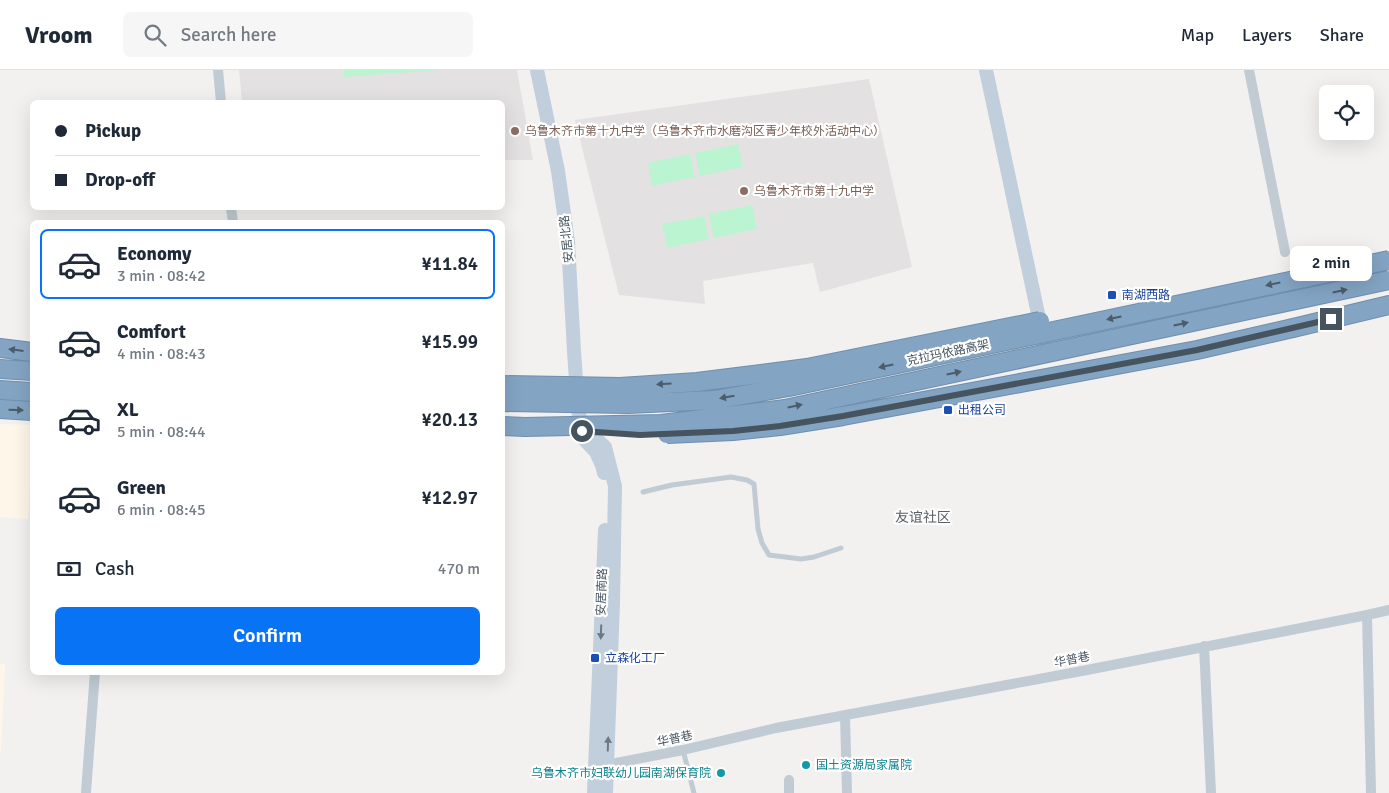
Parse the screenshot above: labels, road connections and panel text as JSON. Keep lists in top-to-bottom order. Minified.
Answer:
{"streets":{"highway":["克拉玛依路高架"],"street":["安居北路","安居南路","华普巷"]},"crossings":[["安居北路","安居南路"],["安居南路","华普巷"]],"districts":["友谊社区"],"places":{"other":["乌鲁木齐市第十九中学（乌鲁木齐市水磨沟区青少年校外活动中心）","乌鲁木齐市第十九中学","国土资源局家属院","乌鲁木齐市妇联幼儿园南湖保育院"],"transit":["南湖西路","出租公司","立森化工厂"]},"page":{"header":"Vroom","search":"Search here","nav":["Map","Layers","Share"],"banner":["Pickup","Drop-off"],"list":[{"name":"Economy","note":"3 min · 08:42","value":"¥11.84"},{"name":"Comfort","note":"4 min · 08:43","value":"¥15.99"},{"name":"XL","note":"5 min · 08:44","value":"¥20.13"},{"name":"Green","note":"6 min · 08:45","value":"¥12.97"}],"bubble":"2 min","pay":["Cash","470 m"],"buttons":"Confirm"}}
